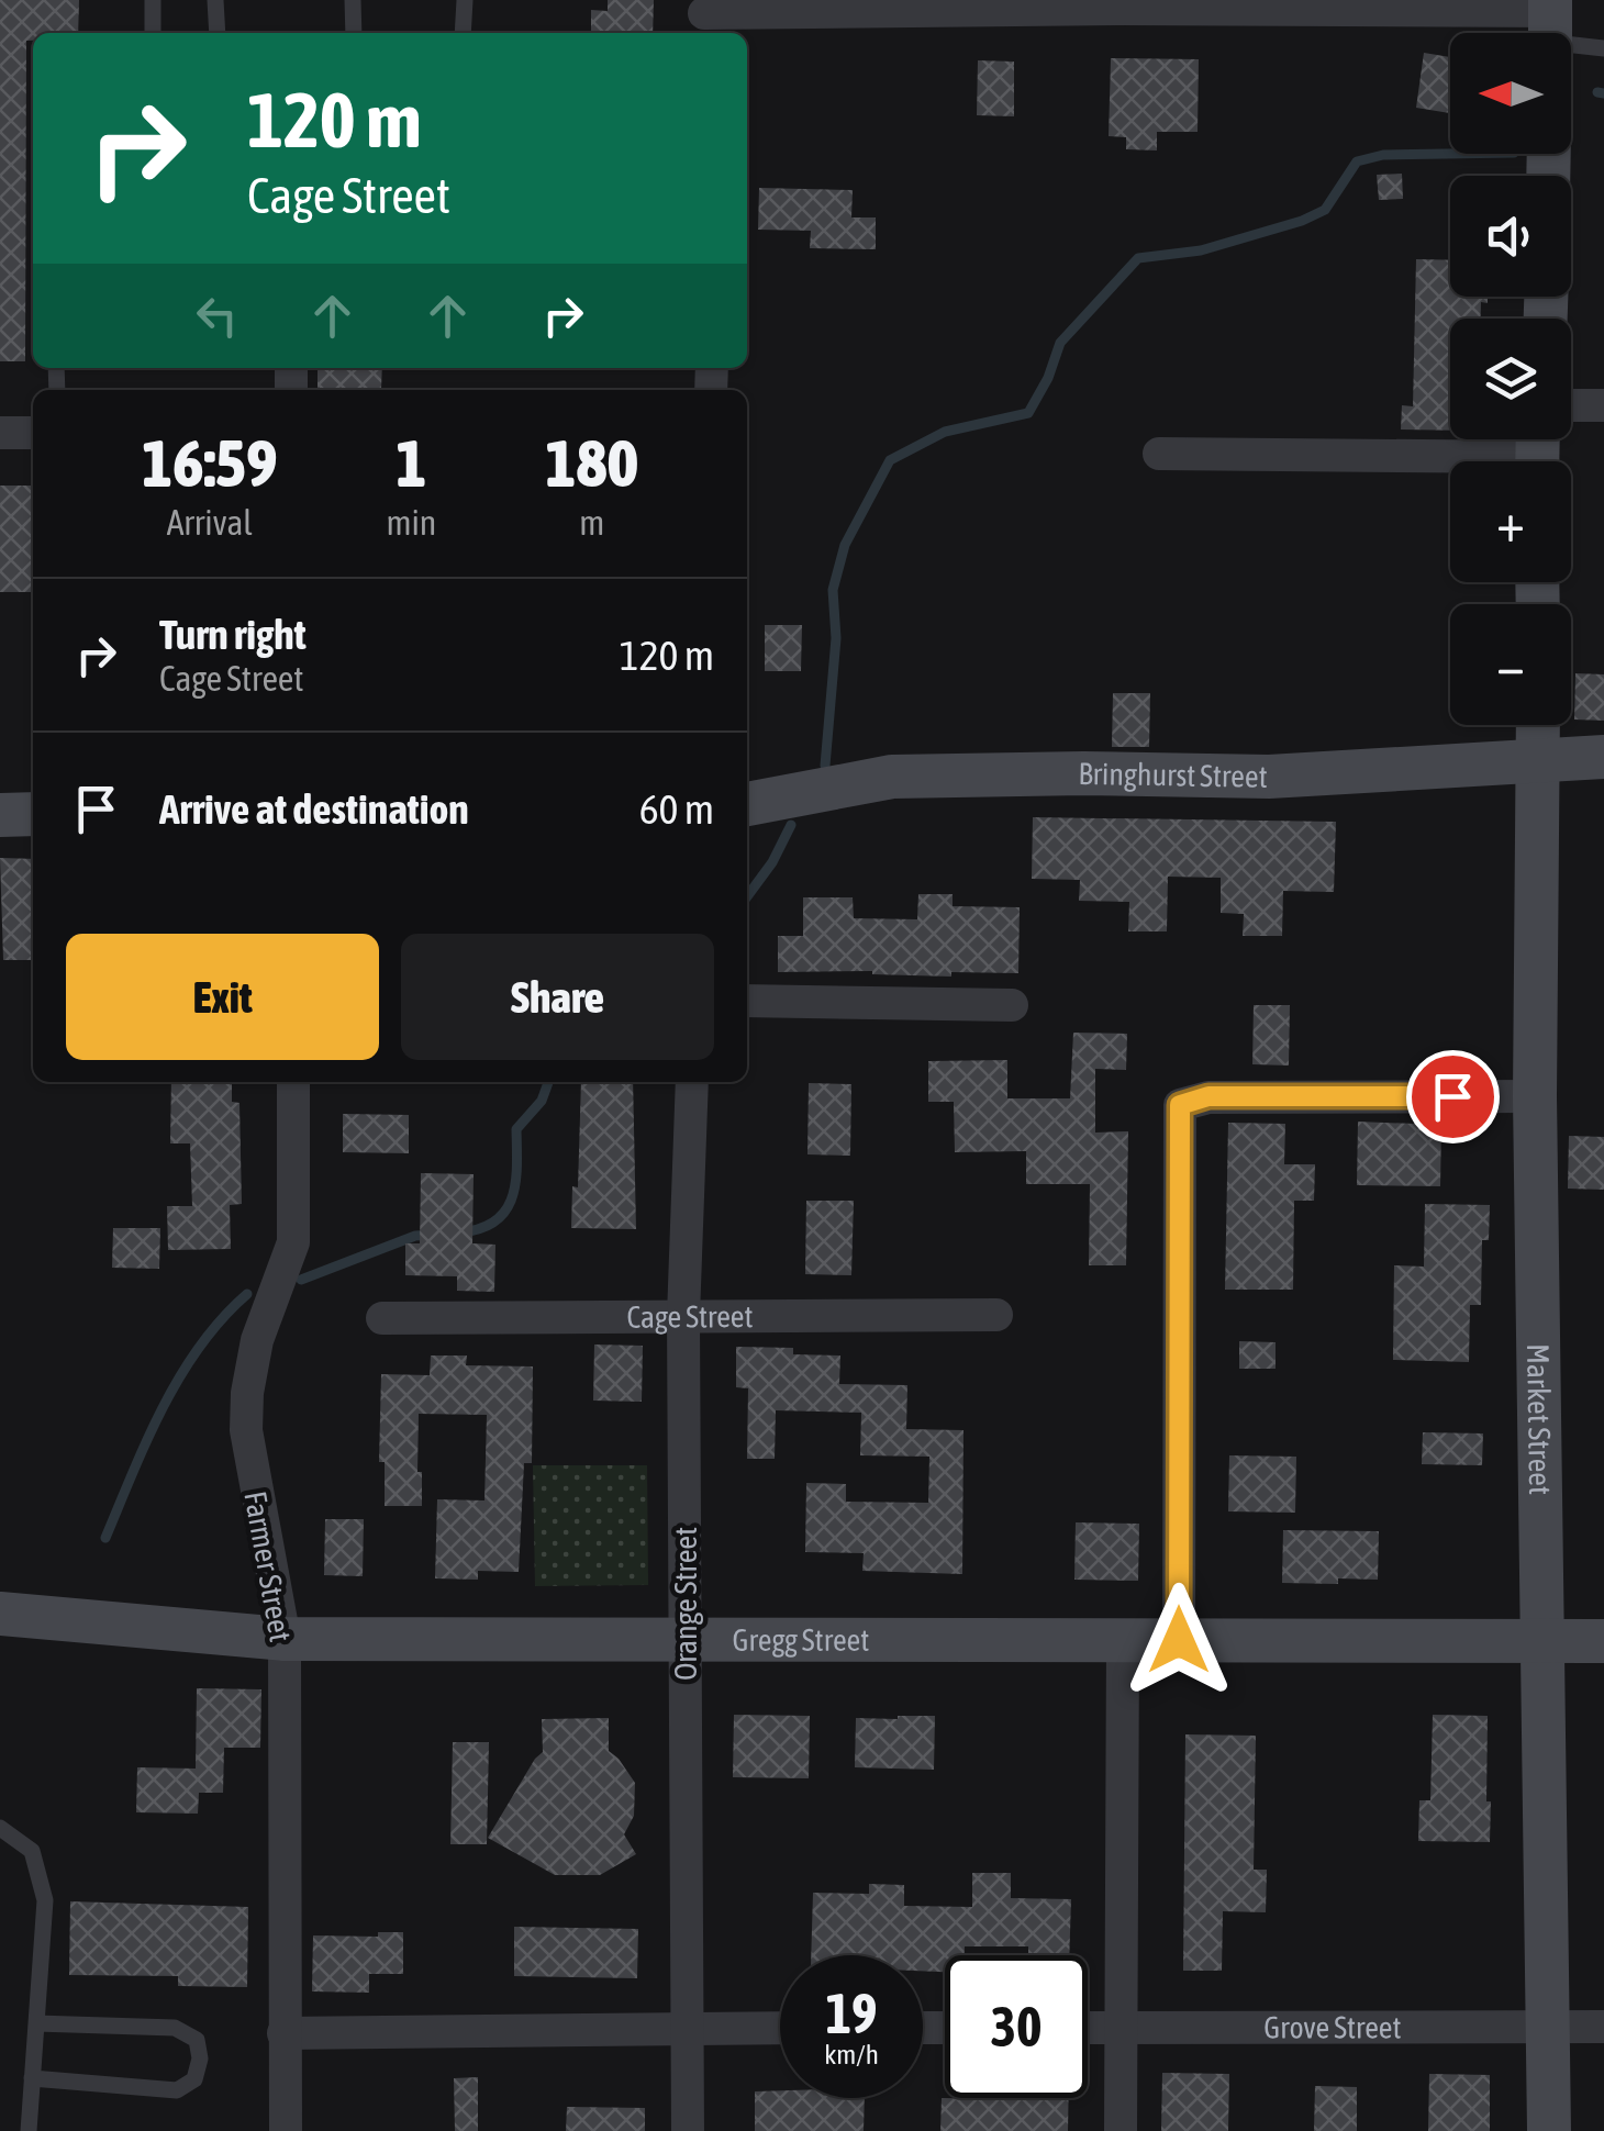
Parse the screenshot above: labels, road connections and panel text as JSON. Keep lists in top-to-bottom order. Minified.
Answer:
{"streets":{"street":["Bringhurst Street","Cage Street","Market Street","Farmer Street","Orange Street","Gregg Street","Grove Street"]},"crossings":[["Bringhurst Street","Market Street"],["Cage Street","Orange Street"],["Market Street","Gregg Street"],["Market Street","Grove Street"],["Farmer Street","Gregg Street"],["Orange Street","Gregg Street"]],"north":"left","page":{"map_buttons":["+","−"],"turn":["120 m","Cage Street"],"eta":["16:59","Arrival","1","min","180","m"],"list":[{"name":"Turn right","note":"Cage Street","value":"120 m"},{"name":"Arrive at destination","value":"60 m"}],"buttons":["Exit","Share"],"speed":"19 km/h","limit":"30"}}
